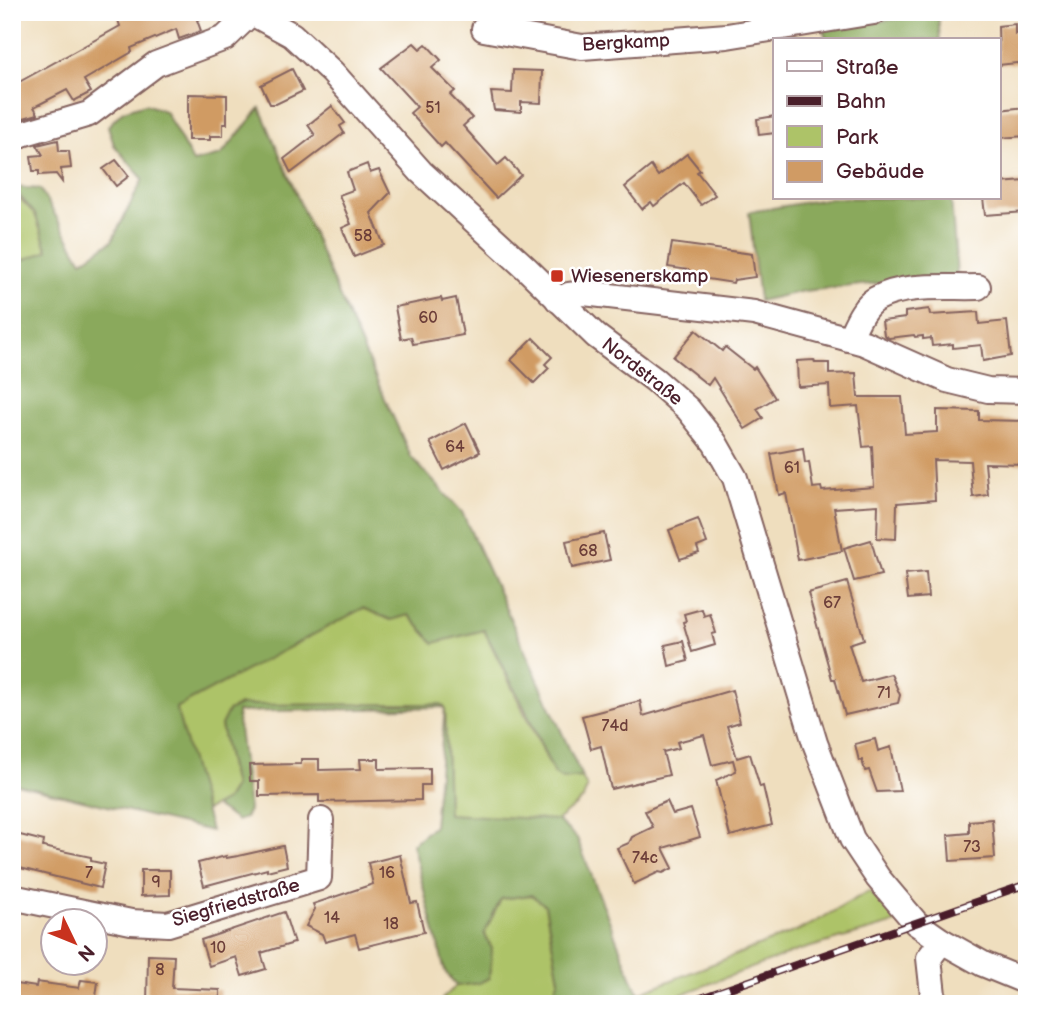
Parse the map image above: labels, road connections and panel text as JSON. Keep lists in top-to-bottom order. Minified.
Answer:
{"streets":{"street":["Bergkamp","Nordstraße","Siegfriedstraße"]},"places":{"transit":["Wiesenerskamp"]},"house_numbers":["51","58","60","64","61","68","67","71","74d","73","74c","7","16","9","14","18","10","8"],"legend":["Straße","Bahn","Park","Gebäude"],"north":"bottom right"}
